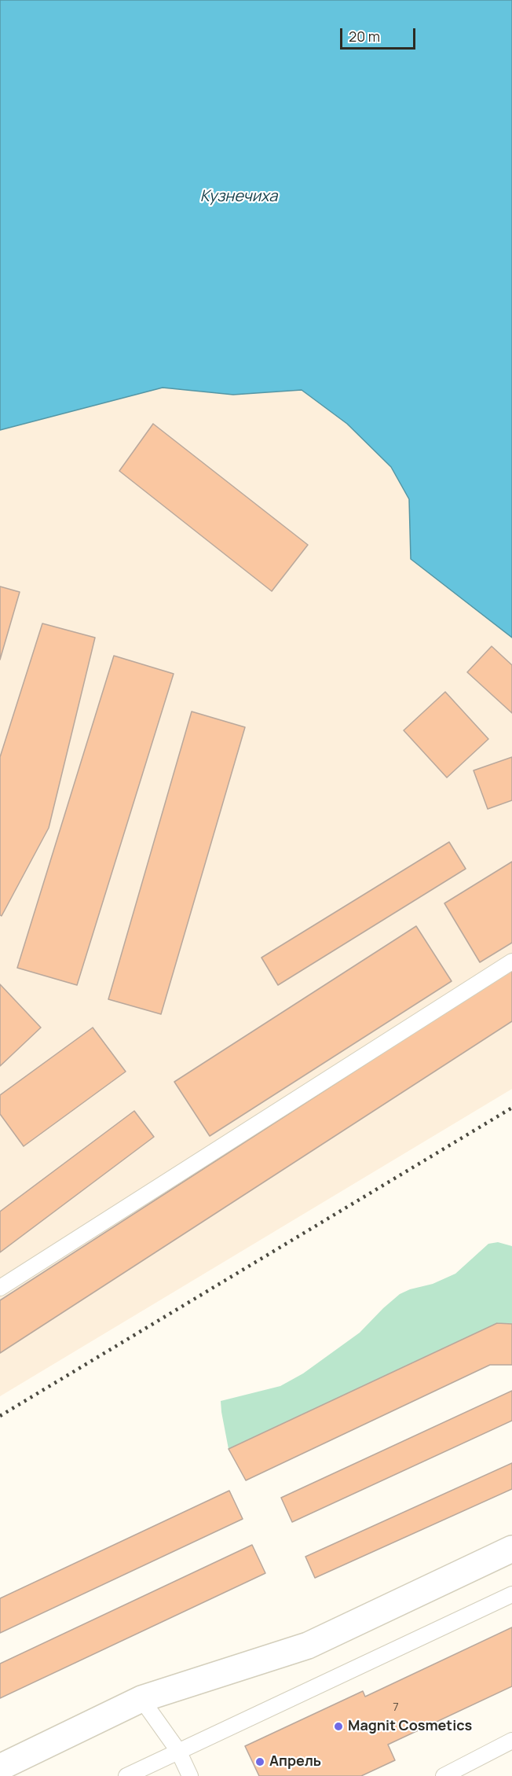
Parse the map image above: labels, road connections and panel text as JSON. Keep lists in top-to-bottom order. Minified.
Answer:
{"water":["Кузнечиха"],"places":["Magnit Cosmetics","Апрель"],"house_numbers":["7"],"scale_bar":"20 m"}
